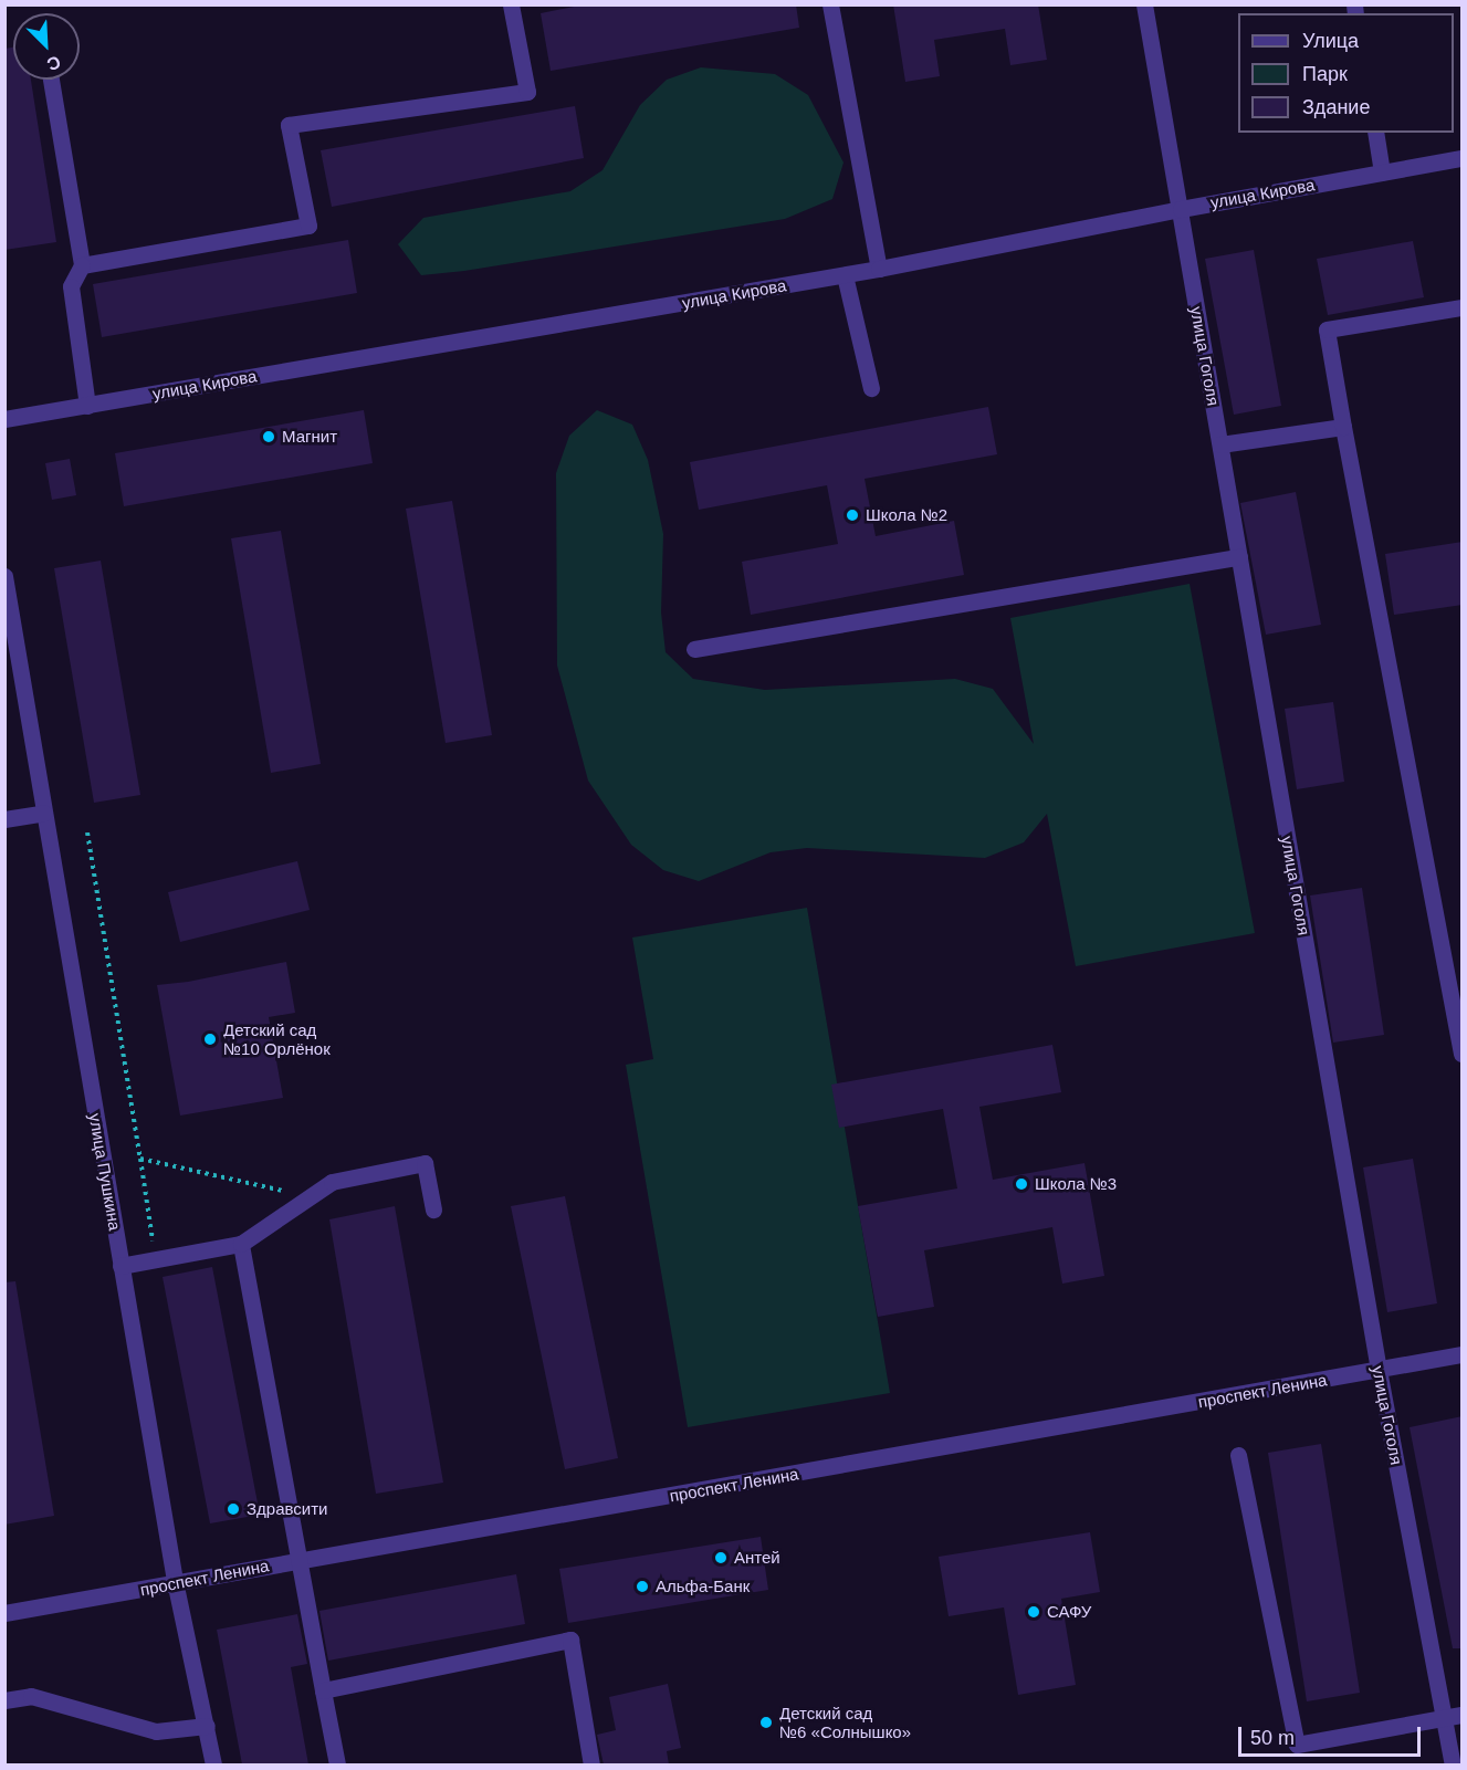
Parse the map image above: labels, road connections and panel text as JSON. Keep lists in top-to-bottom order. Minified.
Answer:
{"streets":{"street":["улица Кирова","улица Гоголя","улица Пушкина","проспект Ленина"]},"crossings":[["улица Кирова","улица Гоголя"],["улица Гоголя","проспект Ленина"],["улица Пушкина","проспект Ленина"]],"places":["Магнит","Школа №2","Детский сад №10 Орлёнок","Школа №3","Здравсити","Антей","Альфа-Банк","САФУ","Детский сад №6 «Солнышко»"],"legend":["Улица","Парк","Здание"],"scale_bar":"50 m","north":"bottom right"}
